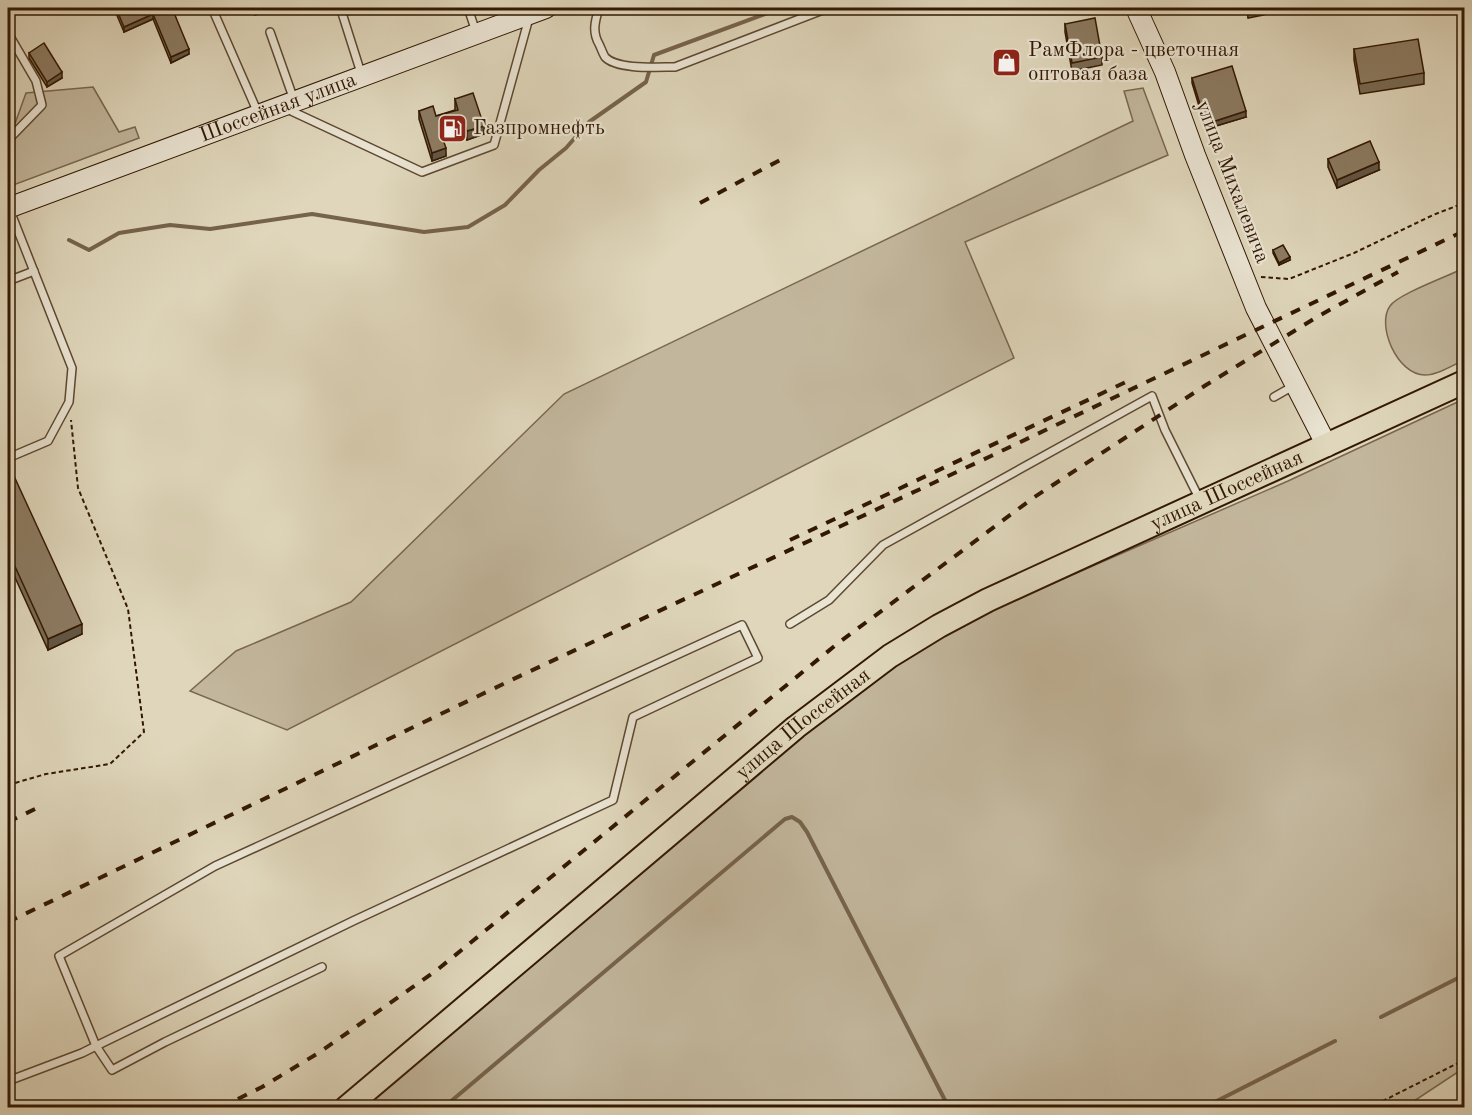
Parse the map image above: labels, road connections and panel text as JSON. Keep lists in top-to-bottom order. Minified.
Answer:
{"streets":{"main road":["улица Шоссейная"],"street":["Шоссейная улица","улица Михалевича"]},"crossings":[["улица Михалевича","улица Шоссейная"]],"places":{"shop":["РамФлора - цветочная оптовая база"],"fuel station":["Газпромнефть"]}}
